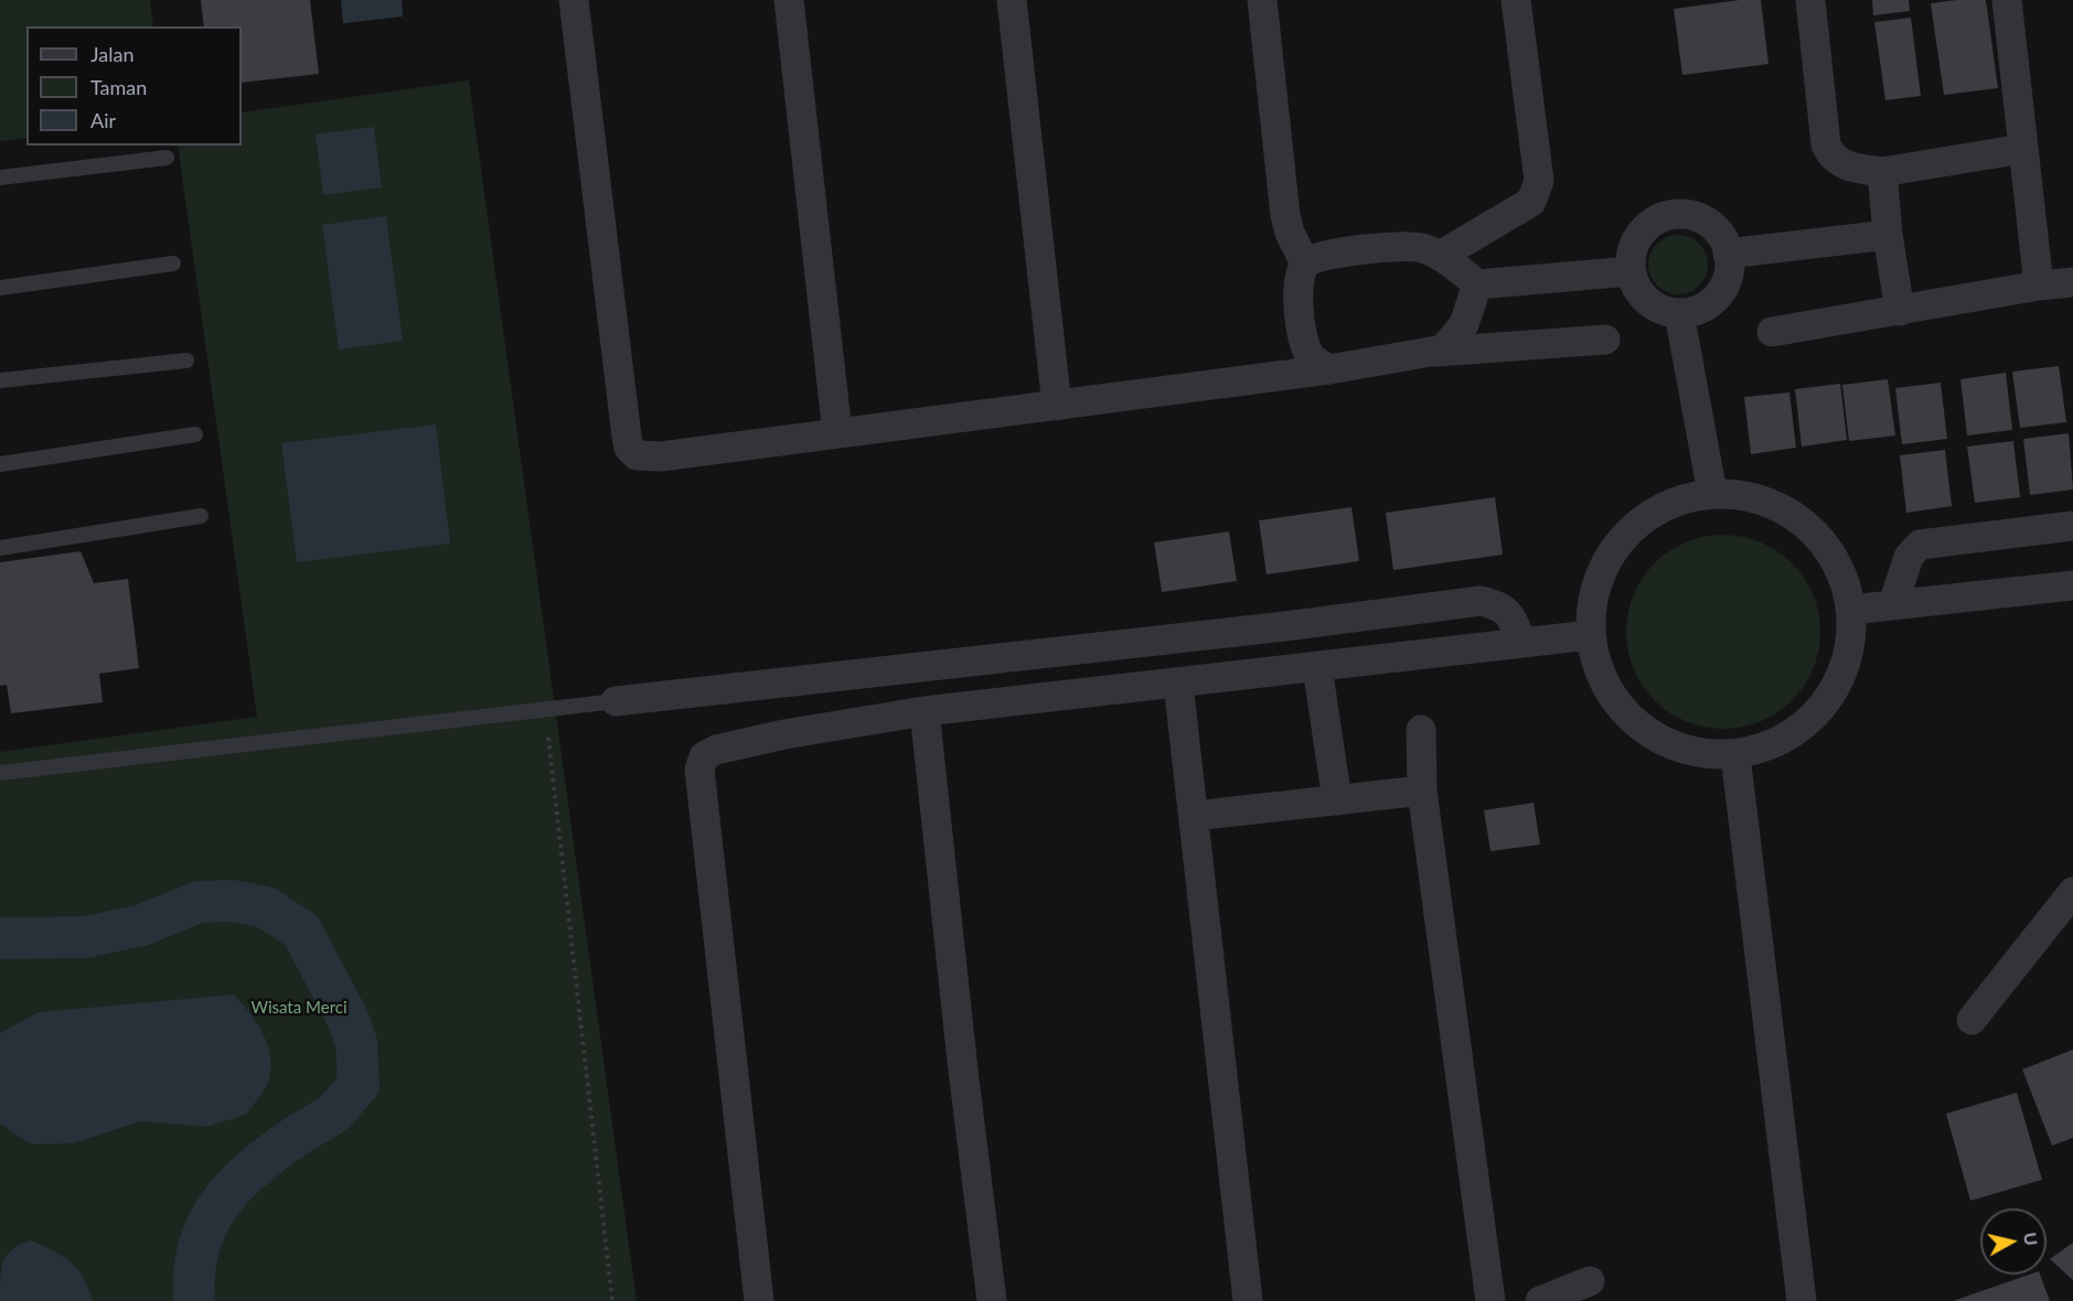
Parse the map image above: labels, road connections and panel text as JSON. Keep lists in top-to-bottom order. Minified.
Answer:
{"parks":["Wisata Merci"],"legend":["Jalan","Taman","Air"],"north":"right"}
